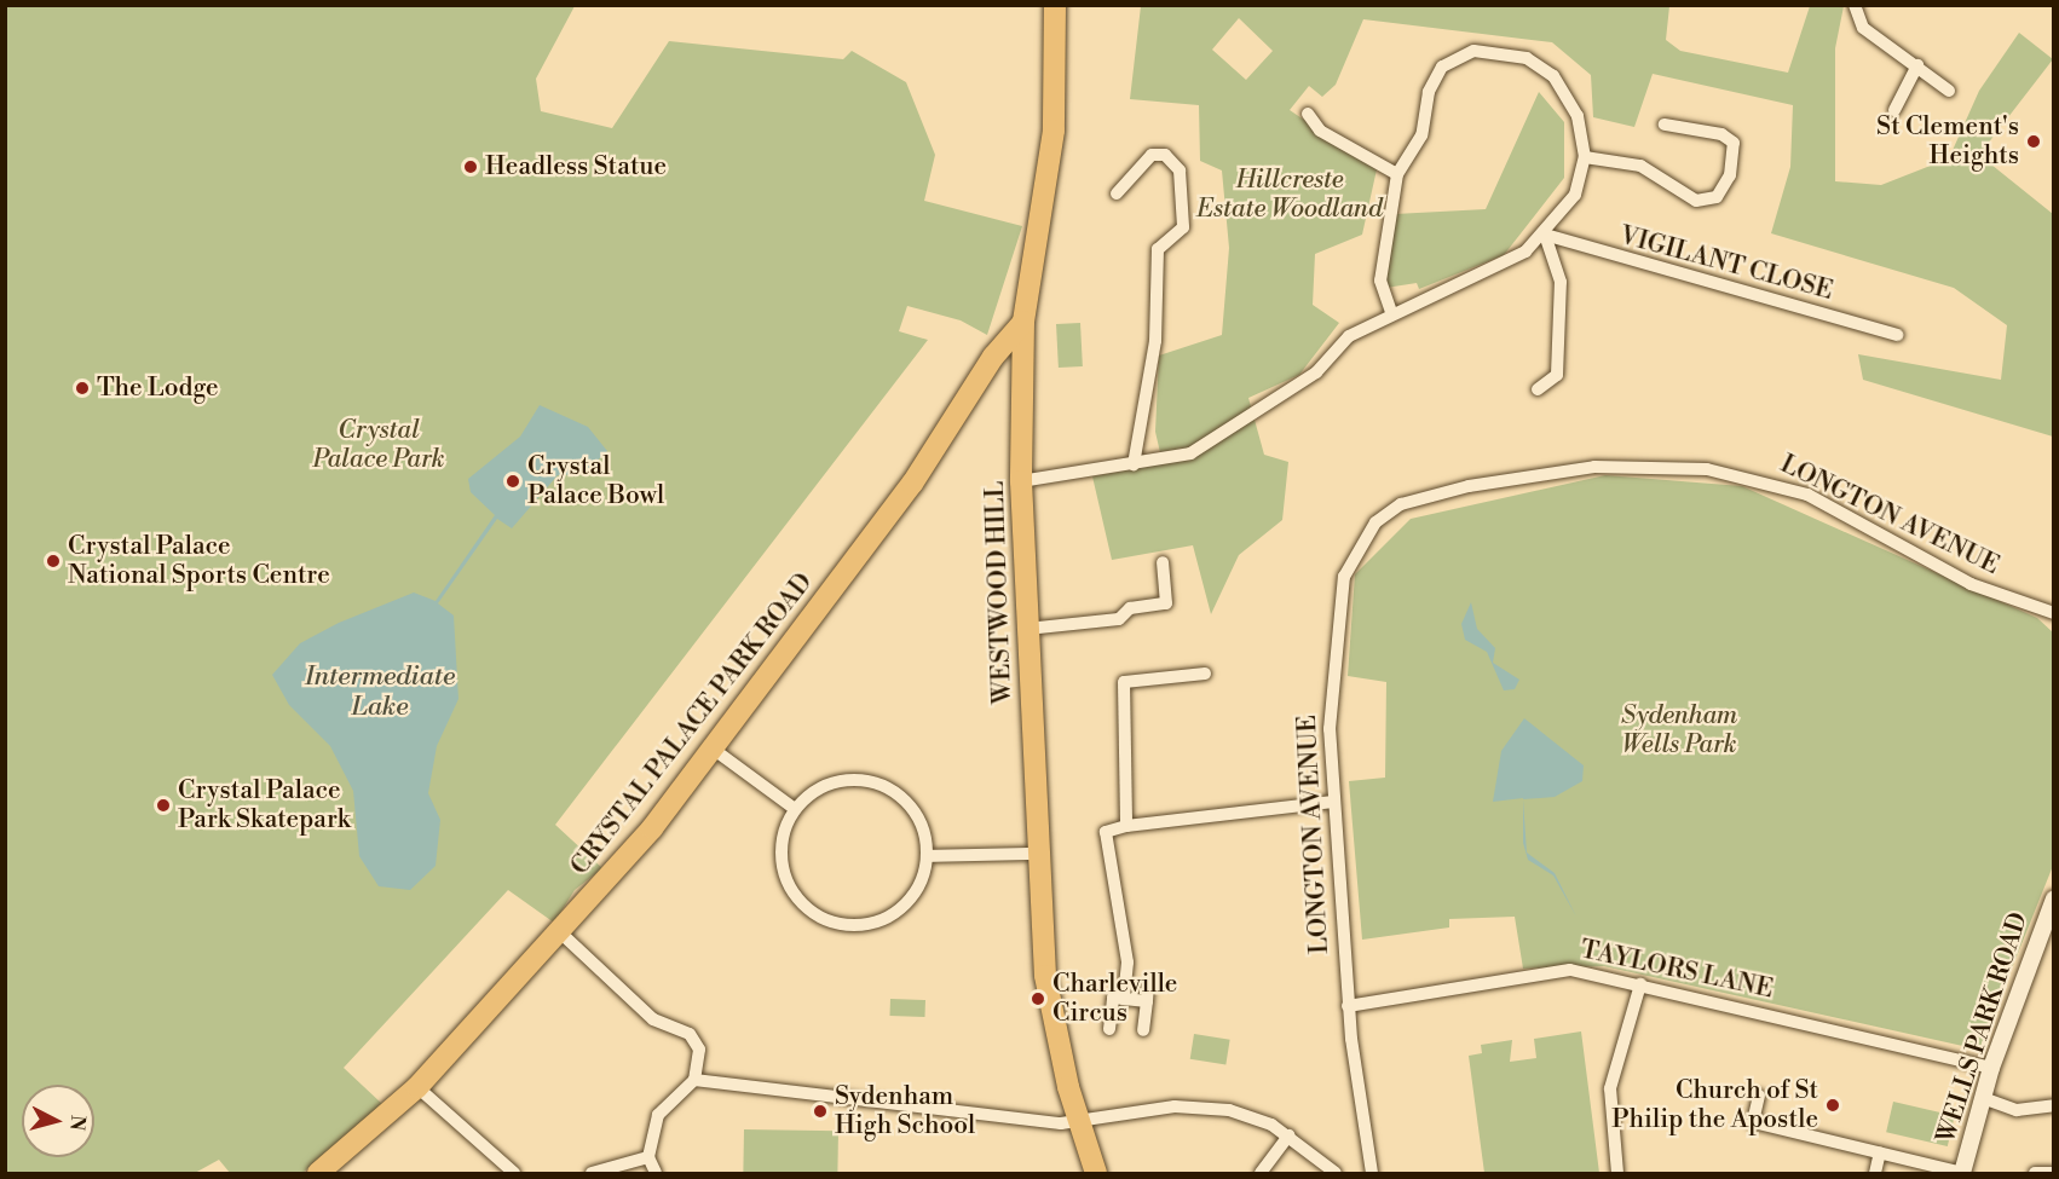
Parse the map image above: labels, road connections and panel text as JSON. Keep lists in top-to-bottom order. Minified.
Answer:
{"streets":{"main road":["WESTWOOD HILL","CRYSTAL PALACE PARK ROAD"],"street":["VIGILANT CLOSE","LONGTON AVENUE","TAYLORS LANE","WELLS PARK ROAD"]},"crossings":[["LONGTON AVENUE","TAYLORS LANE"],["WESTWOOD HILL","CRYSTAL PALACE PARK ROAD"],["TAYLORS LANE","WELLS PARK ROAD"]],"water":["Intermediate Lake"],"parks":["Hillcreste Estate Woodland","Crystal Palace Park","Sydenham Wells Park"],"places":["St Clement's Heights","Headless Statue","The Lodge","Crystal Palace Bowl","Crystal Palace National Sports Centre","Crystal Palace Park Skatepark","Charleville Circus","Church of St Philip the Apostle","Sydenham High School"],"north":"right"}
